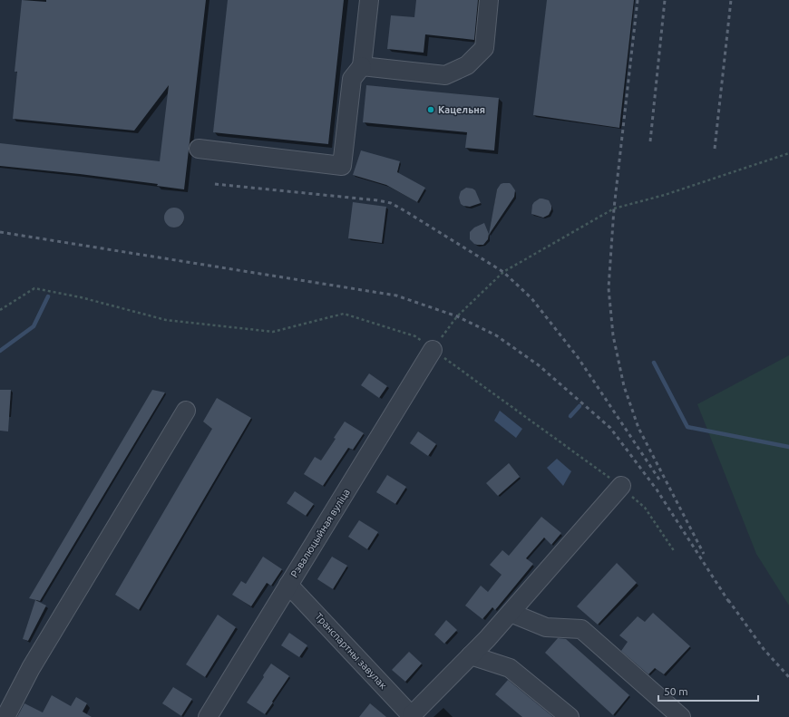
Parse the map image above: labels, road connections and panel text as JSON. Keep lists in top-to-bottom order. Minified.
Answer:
{"streets":{"street":["Рэвалюцыйная вуліца","Транспартны завулак"]},"crossings":[["Рэвалюцыйная вуліца","Транспартны завулак"]],"places":["Кацельня"],"scale_bar":"50 m"}
